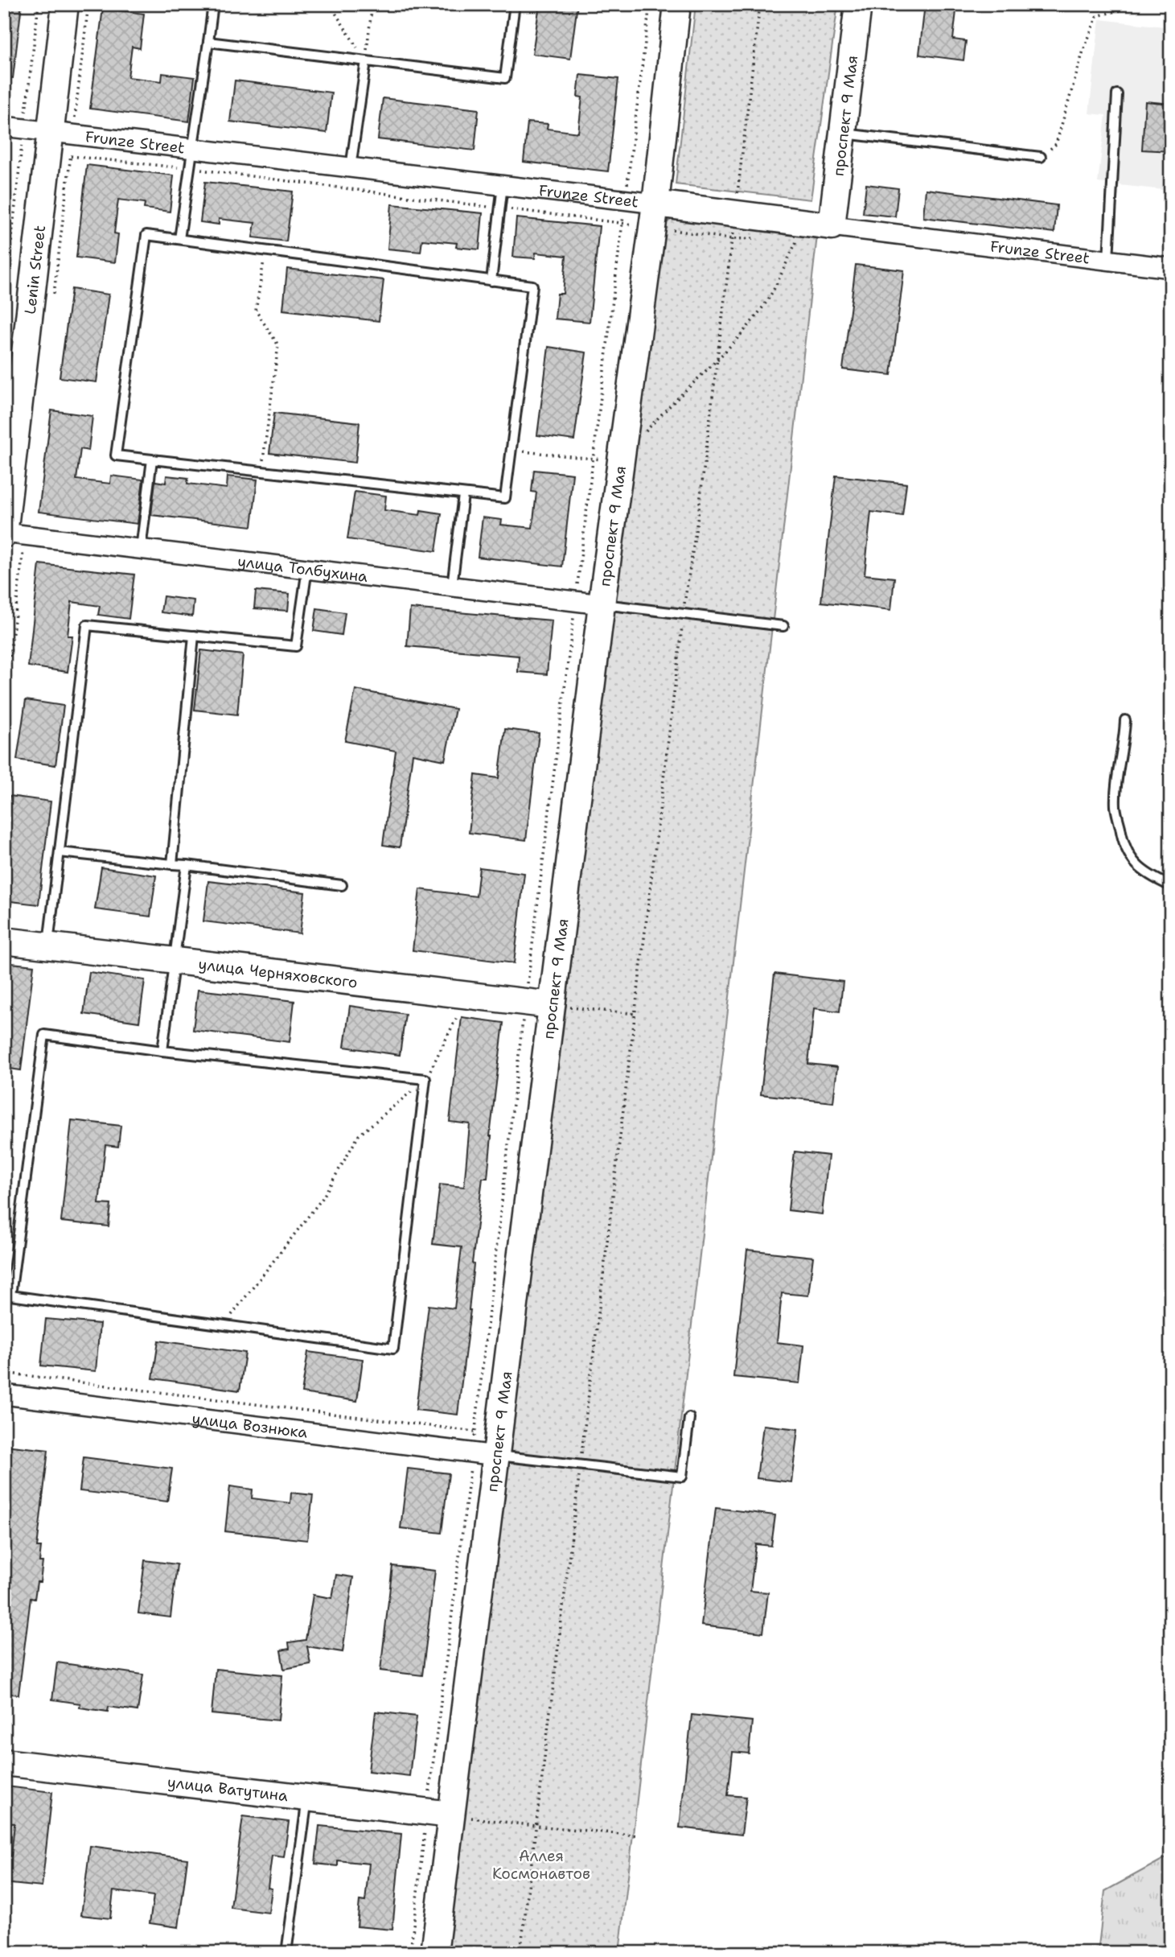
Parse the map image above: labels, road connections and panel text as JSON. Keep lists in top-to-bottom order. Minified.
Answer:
{"streets":{"street":["проспект 9 Мая","Frunze Street","Lenin Street","улица Толбухина","улица Черняховского","улица Вознюка","улица Ватутина"]},"crossings":[["проспект 9 Мая","Frunze Street"],["проспект 9 Мая","улица Толбухина"],["проспект 9 Мая","улица Черняховского"],["проспект 9 Мая","улица Вознюка"],["проспект 9 Мая","улица Ватутина"],["Frunze Street","Lenin Street"],["Lenin Street","улица Толбухина"]],"parks":["Аллея Космонавтов"]}
